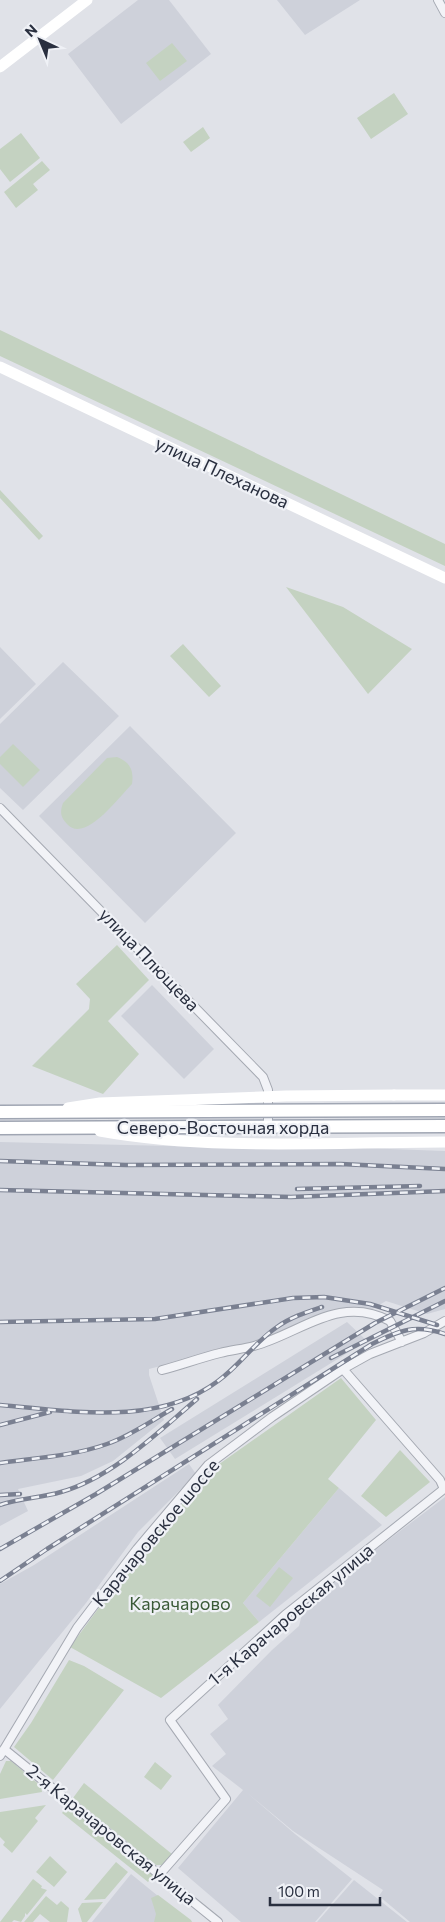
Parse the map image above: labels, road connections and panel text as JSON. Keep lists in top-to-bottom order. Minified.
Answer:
{"streets":{"main road":["Северо-Восточная хорда"],"street":["улица Плеханова","улица Плющева","Карачаровское шоссе","1-я Карачаровская улица","2-я Карачаровская улица"]},"crossings":[["Карачаровское шоссе","1-я Карачаровская улица"],["Карачаровское шоссе","2-я Карачаровская улица"],["1-я Карачаровская улица","2-я Карачаровская улица"]],"parks":["Карачарово"],"scale_bar":"100 m","north":"top left"}
